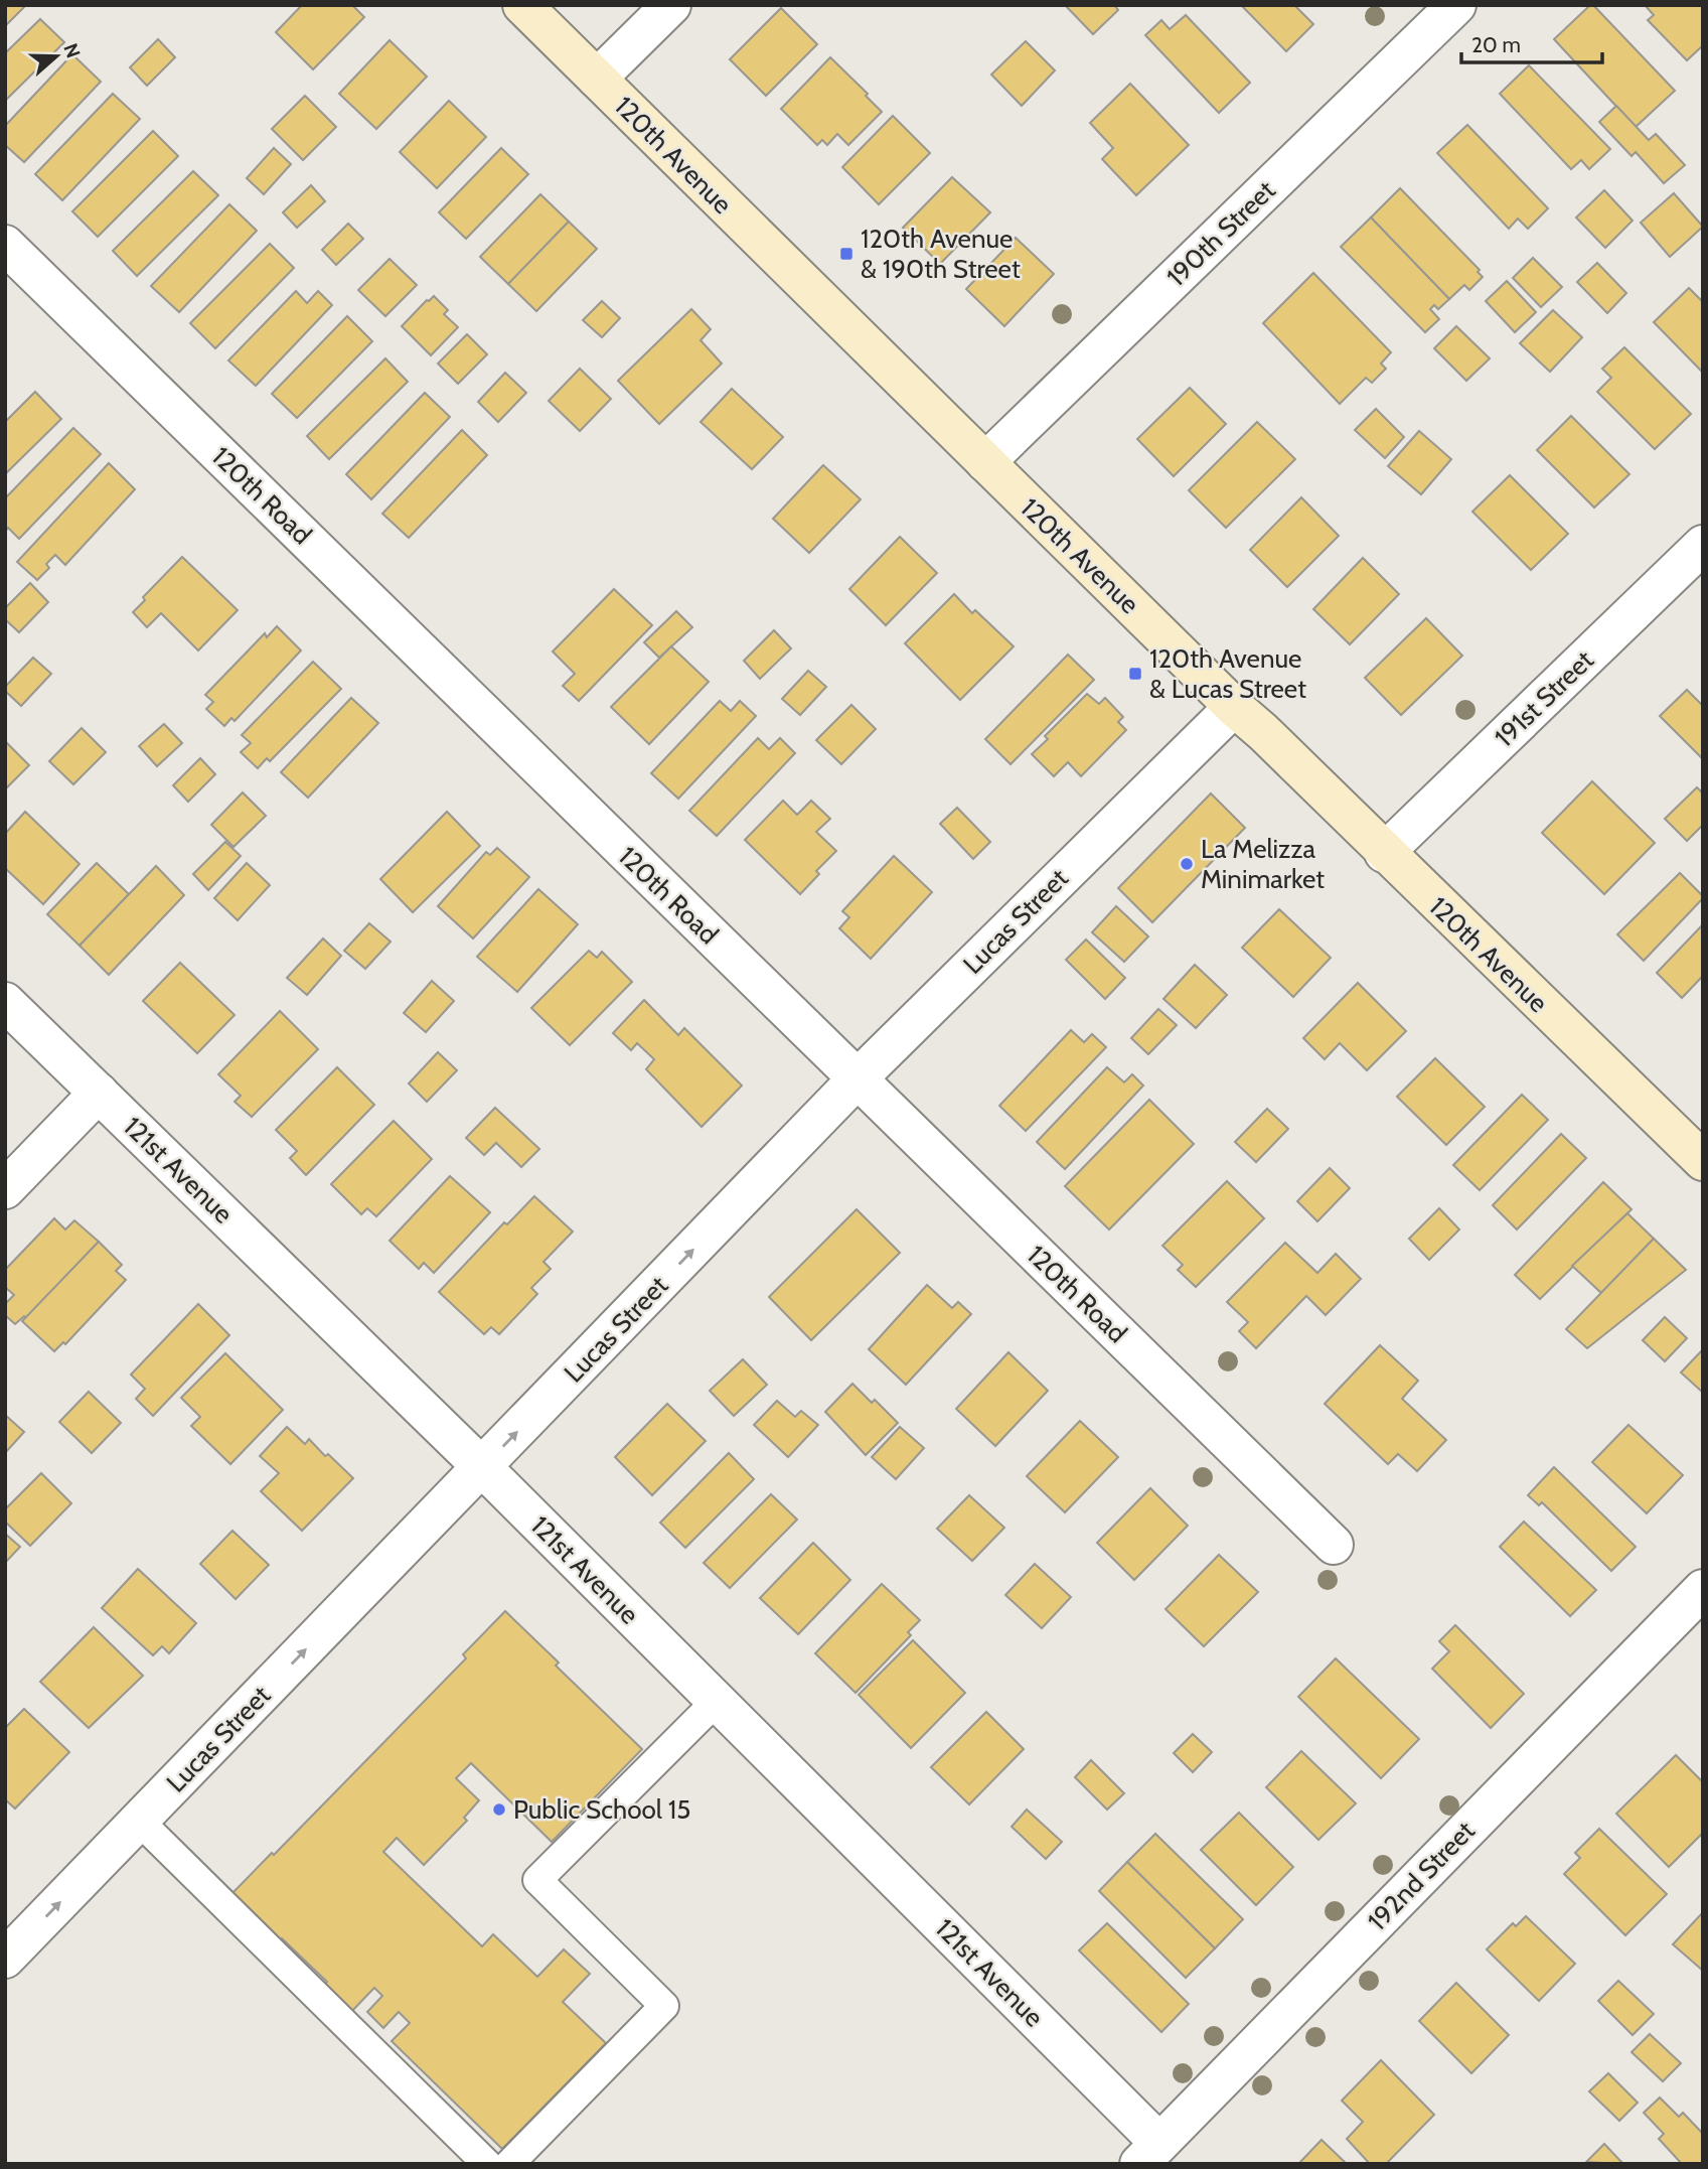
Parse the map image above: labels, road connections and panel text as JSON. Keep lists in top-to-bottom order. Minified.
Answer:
{"streets":{"street":["120th Avenue","190th Street","120th Road","191st Street","Lucas Street","121st Avenue","192nd Street"]},"crossings":[["120th Avenue","190th Street"],["120th Avenue","191st Street"],["120th Avenue","Lucas Street"],["120th Road","Lucas Street"],["Lucas Street","121st Avenue"],["121st Avenue","192nd Street"]],"one_way":["Lucas Street"],"places":{"transit":["120th Avenue & 190th Street","120th Avenue & Lucas Street"],"other":["La Melizza Minimarket","Public School 15"]},"scale_bar":"20 m","north":"right"}
